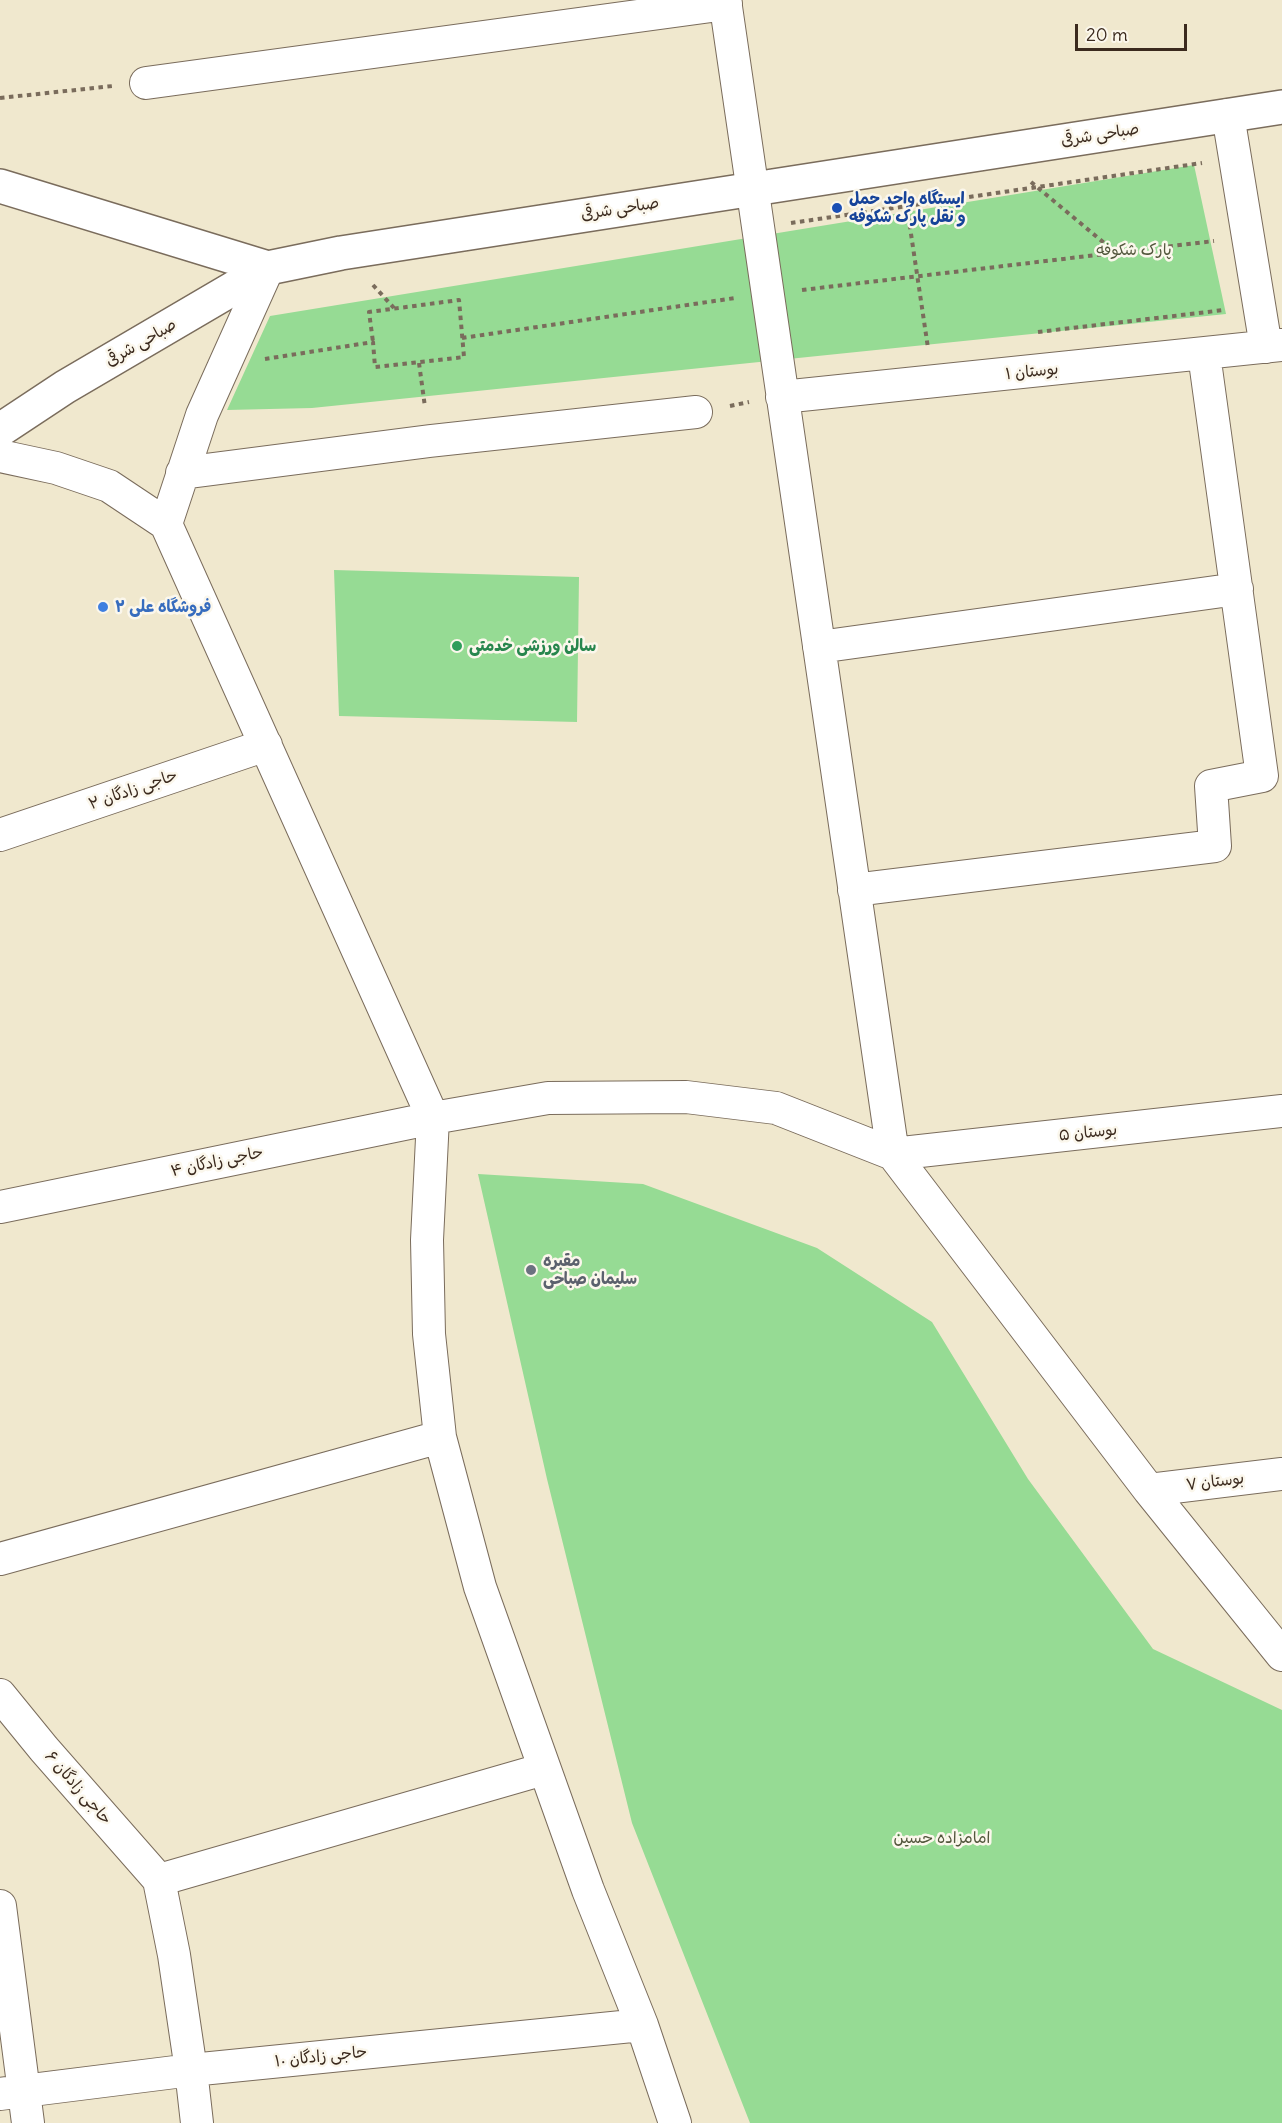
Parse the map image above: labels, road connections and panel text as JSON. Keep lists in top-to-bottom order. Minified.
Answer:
{"streets":{"main road":["صباحی شرقی"],"street":["بوستان ۱","حاجی زادگان ۲","بوستان ۵","حاجی زادگان ۴","بوستان ۷","حاجی زادگان ۶","حاجی زادگان ۱۰"]},"crossings":[["بوستان ۵","حاجی زادگان ۴"]],"parks":["پارک شکوفه","امامزاده حسین"],"places":["ایستگاه واحد حمل و نقل پارک شکوفه","فروشگاه علی ۲","سالن ورزشی خدمتی","مقبره سلیمان صباحی"],"scale_bar":"20 m"}
